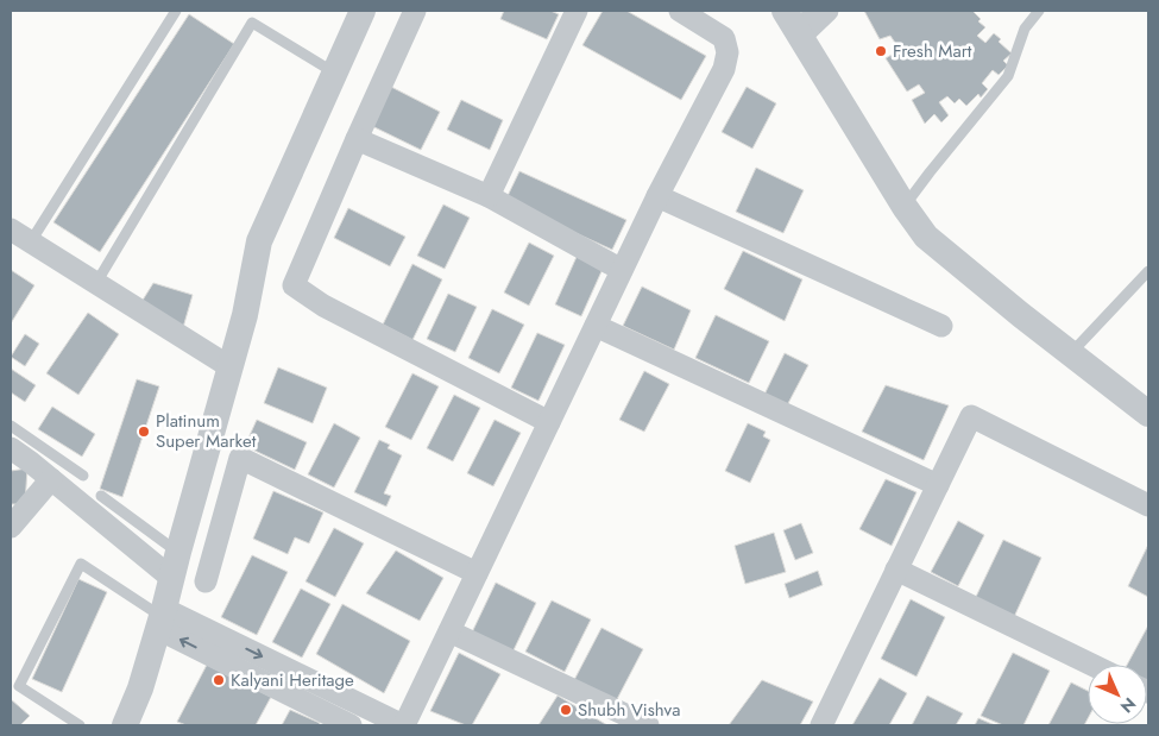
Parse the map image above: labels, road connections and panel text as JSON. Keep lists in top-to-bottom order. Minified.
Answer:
{"places":["Fresh Mart","Platinum Super Market","Kalyani Heritage","Shubh Vishva"],"north":"bottom right"}
